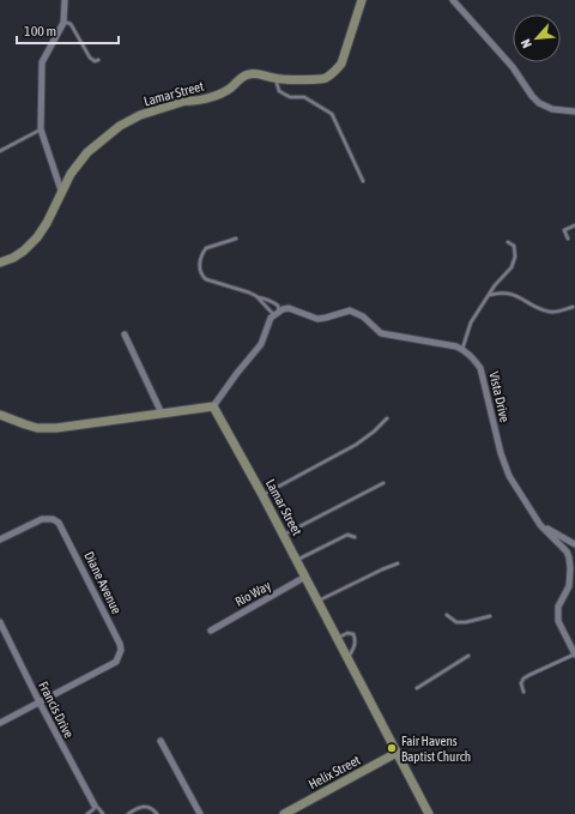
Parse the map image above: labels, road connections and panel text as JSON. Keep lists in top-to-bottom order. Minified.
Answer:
{"streets":{"street":["Lamar Street","Vista Drive","Diane Avenue","Rio Way","Francis Drive","Helix Street"]},"crossings":[["Lamar Street","Rio Way"],["Lamar Street","Helix Street"],["Diane Avenue","Francis Drive"]],"places":["Fair Havens Baptist Church"],"scale_bar":"100 m","north":"bottom left"}
